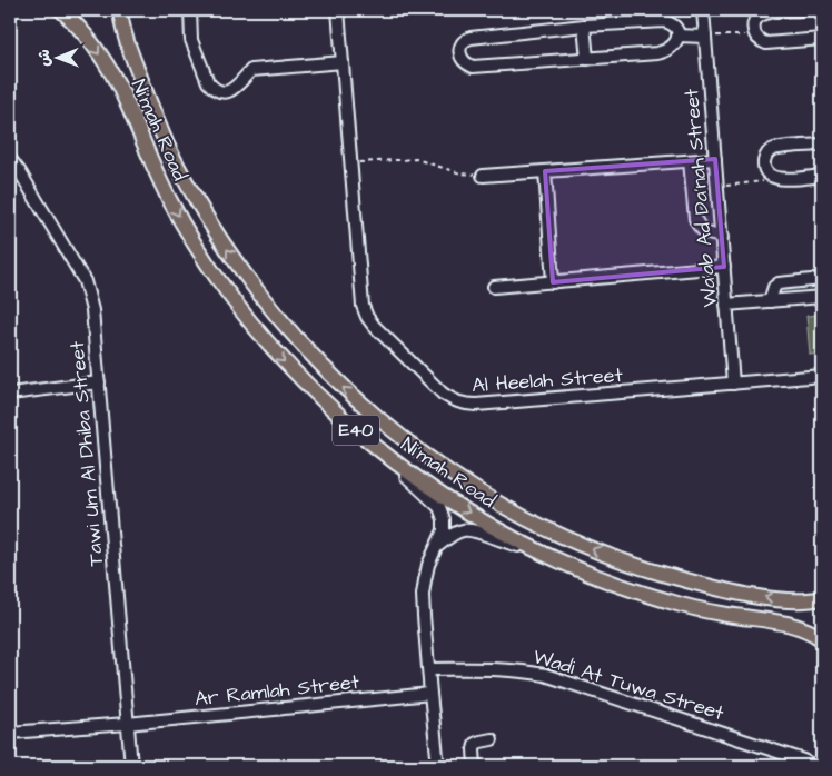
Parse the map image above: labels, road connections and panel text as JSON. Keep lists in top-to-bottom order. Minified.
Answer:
{"streets":{"main road":["Ni'mah Road","E40"],"street":["Wa'ab Ad Da'nah Street","Al Heelah Street","Tawi Um Al Dhiba Street","Wadi At Tuwa Street","Ar Ramlah Street"]},"crossings":[["Wa'ab Ad Da'nah Street","Al Heelah Street"],["Tawi Um Al Dhiba Street","Ar Ramlah Street"]],"north":"left"}
